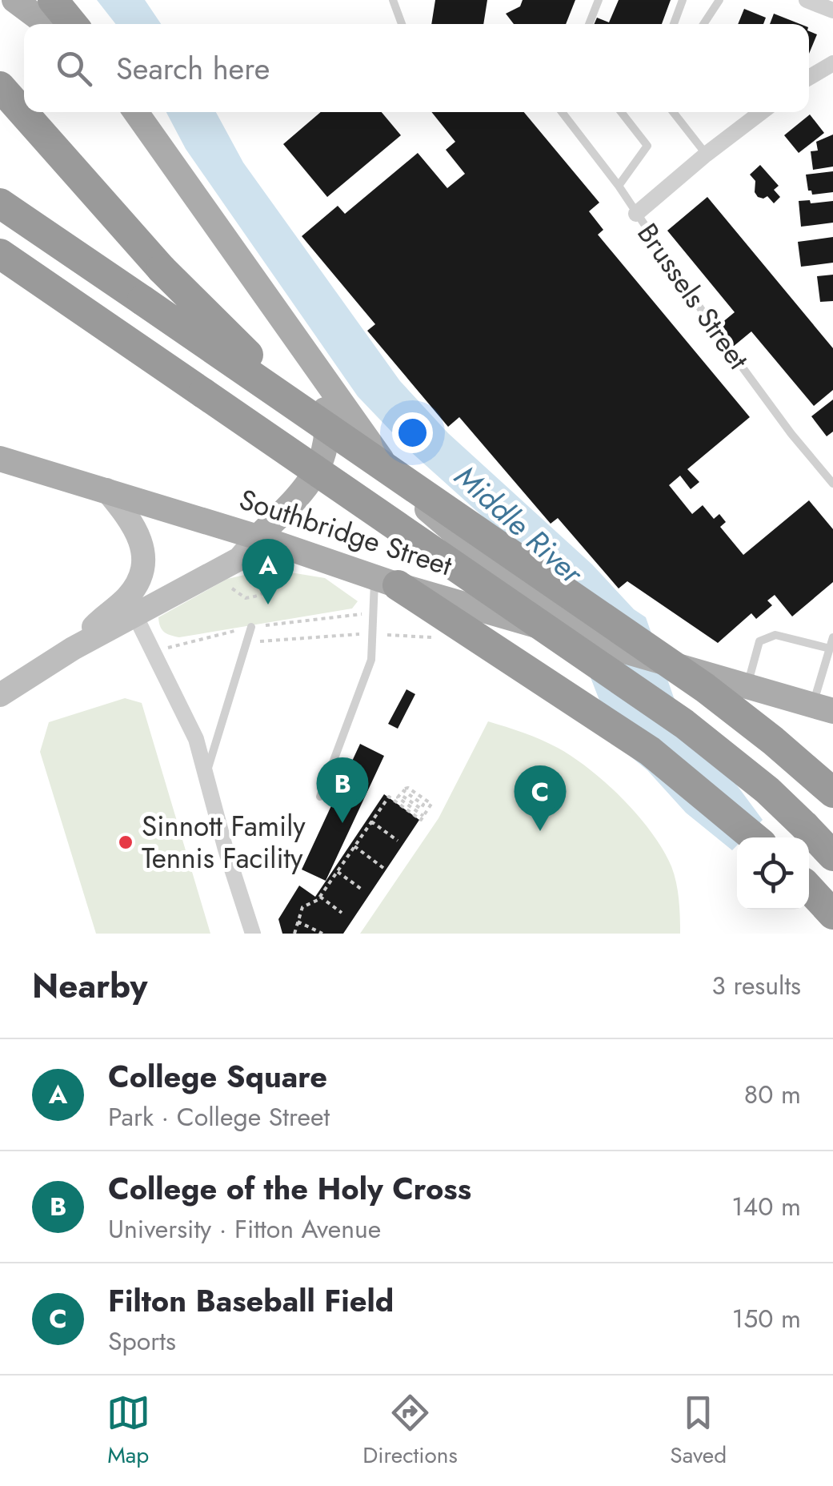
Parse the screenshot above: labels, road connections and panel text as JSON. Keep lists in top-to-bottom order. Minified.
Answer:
{"streets":{"main road":["Southbridge Street"],"lane":["Brussels Street"]},"water":["Middle River"],"places":["Sinnott Family Tennis Facility"],"page":{"search":"Search here","pins":["A","B","C"],"heading":["Nearby","3 results"],"list":[{"mark":"A","name":"College Square","note":"Park · College Street","value":"80 m"},{"mark":"B","name":"College of the Holy Cross","note":"University · Fitton Avenue","value":"140 m"},{"mark":"C","name":"Filton Baseball Field","note":"Sports","value":"150 m"}],"nav":["Map","Directions","Saved"]}}
